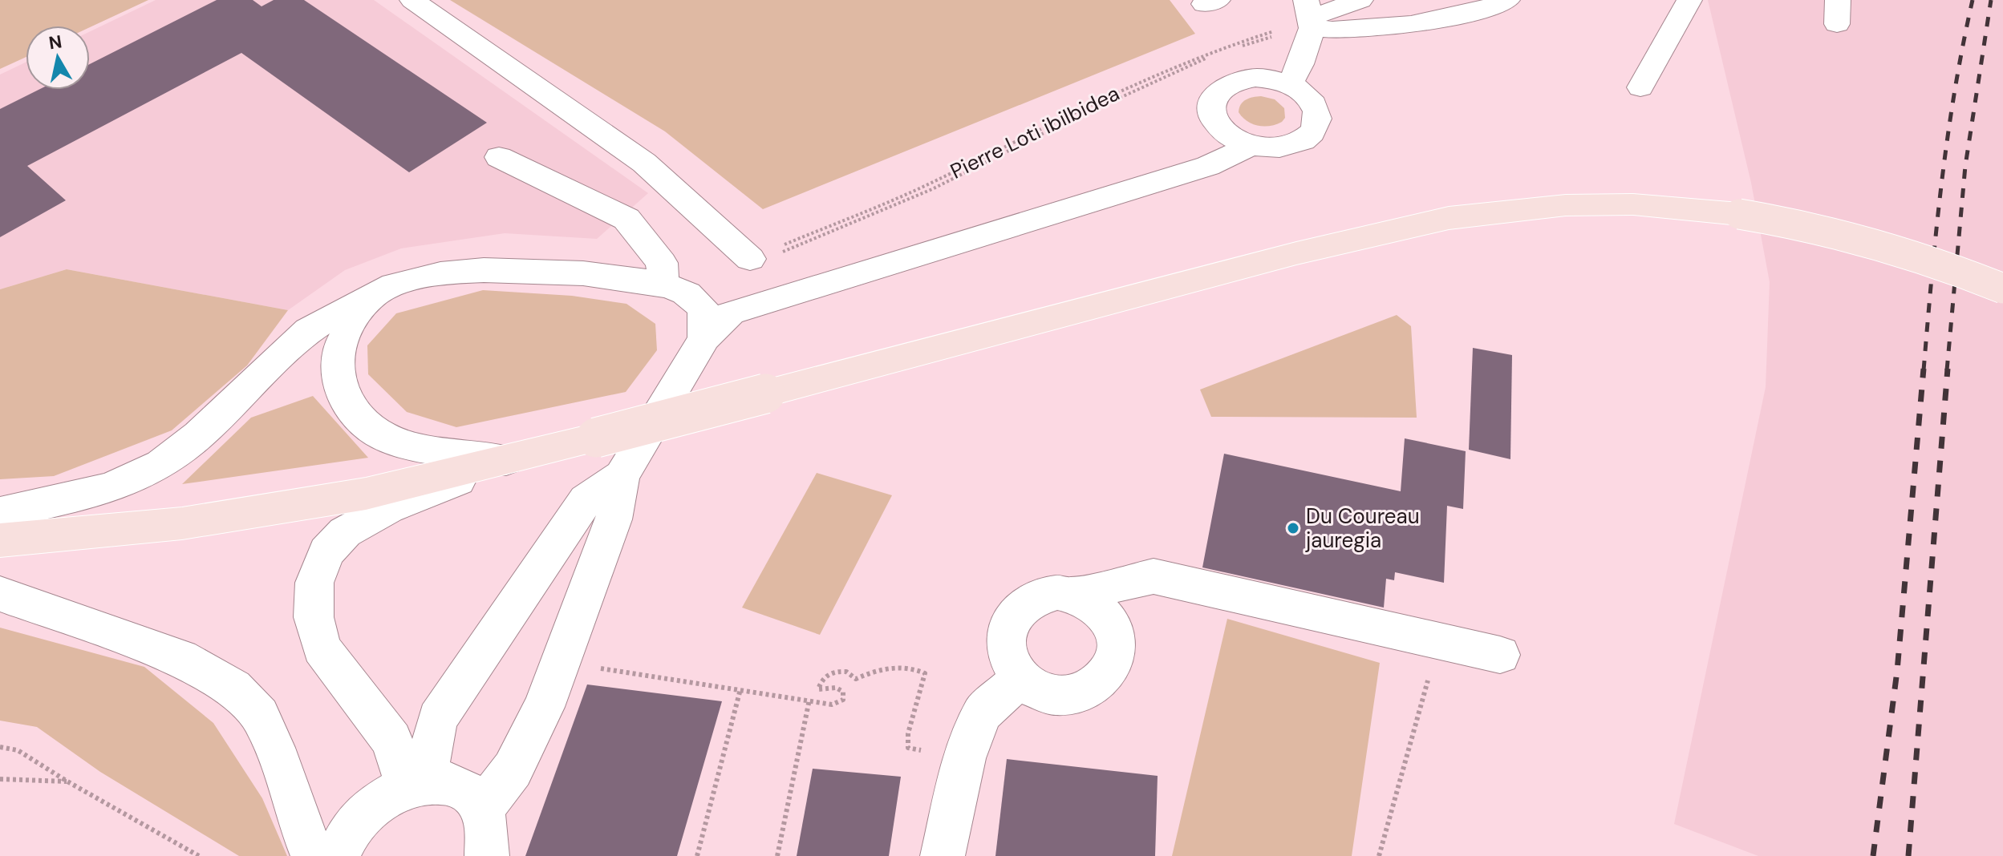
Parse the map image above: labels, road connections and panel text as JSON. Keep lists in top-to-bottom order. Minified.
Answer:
{"streets":{"path":["Pierre Loti ibilbidea"]},"places":["Du Coureau jauregia"],"north":"top"}
